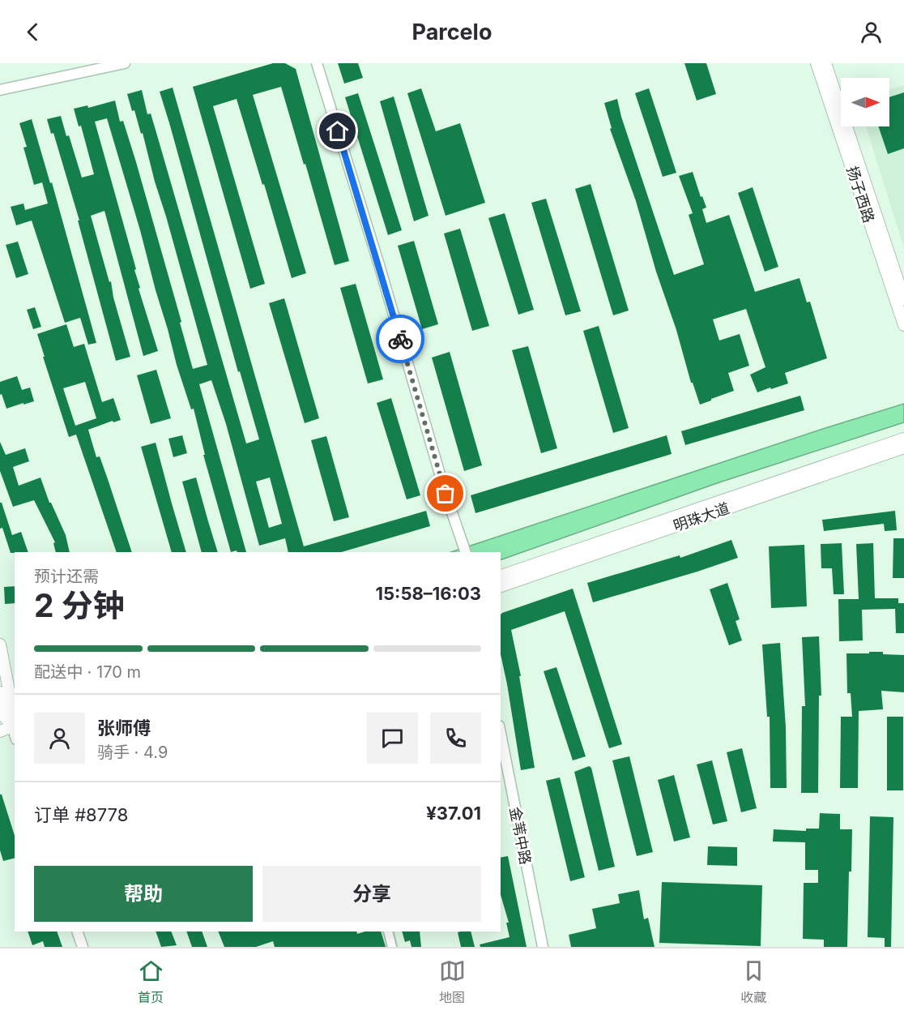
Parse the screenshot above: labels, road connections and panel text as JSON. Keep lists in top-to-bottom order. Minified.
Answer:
{"streets":{"main road":["扬子西路","明珠大道"],"street":["金苇中路"]},"north":"right","page":{"header":"Parcelo","heading":["2 分钟","预计还需","15:58–16:03"],"panel":["张师傅","骑手 · 4.9","订单 #8778","¥37.01"],"bar":"配送中 · 170 m","buttons":["帮助","分享"],"tabs":["首页","地图","收藏"]}}
